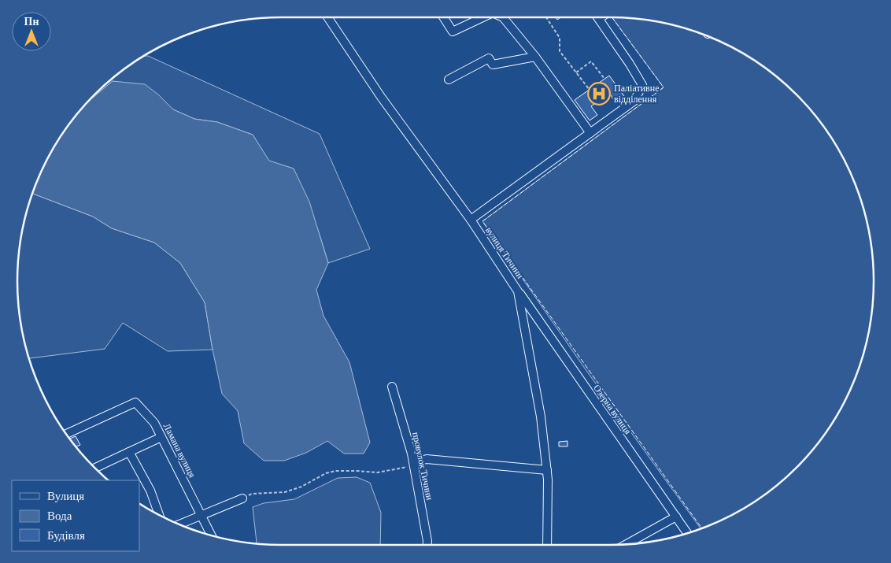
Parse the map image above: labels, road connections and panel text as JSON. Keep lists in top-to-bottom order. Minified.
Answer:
{"streets":{"street":["вулиця Тичини","Озерна вулиця","Ламана вулиця","провулок Тичини"]},"crossings":[["вулиця Тичини","Озерна вулиця"]],"places":{"hospital":["Паліативне відділення"]},"legend":["Вулиця","Вода","Будівля"],"north":"top"}
